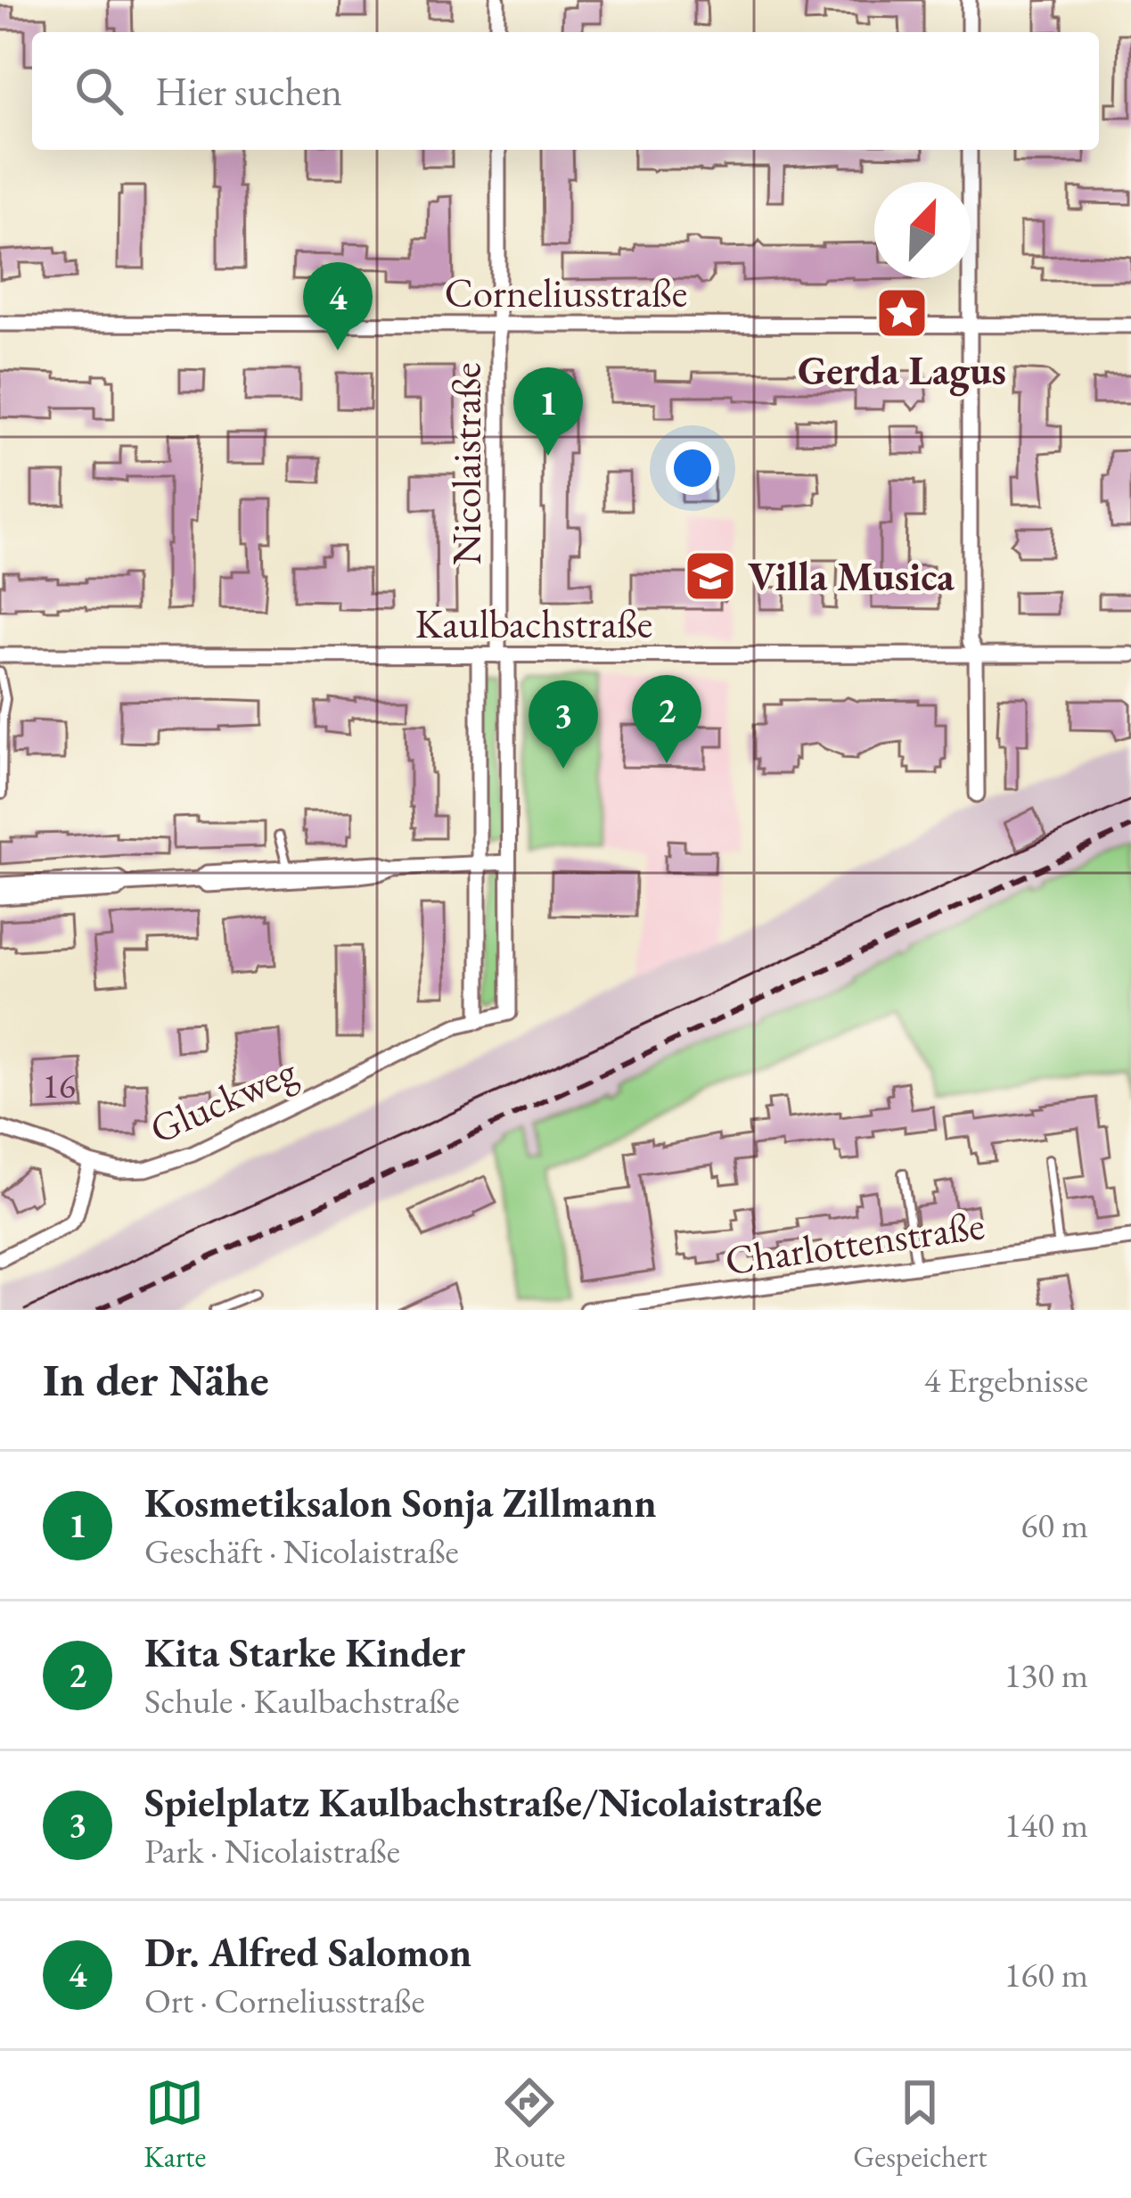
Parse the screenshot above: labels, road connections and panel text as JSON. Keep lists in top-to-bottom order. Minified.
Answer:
{"streets":{"street":["Corneliusstraße","Nicolaistraße","Kaulbachstraße","Gluckweg","Charlottenstraße"]},"crossings":[["Corneliusstraße","Nicolaistraße"],["Nicolaistraße","Kaulbachstraße"],["Nicolaistraße","Gluckweg"]],"places":{"place":["Gerda Lagus"],"school or university":["Villa Musica"]},"house_numbers":["16"],"north":"top right","page":{"search":"Hier suchen","pins":["4","1","2","3"],"heading":["In der Nähe","4 Ergebnisse"],"list":[{"mark":"1","name":"Kosmetiksalon Sonja Zillmann","note":"Geschäft · Nicolaistraße","value":"60 m"},{"mark":"2","name":"Kita Starke Kinder","note":"Schule · Kaulbachstraße","value":"130 m"},{"mark":"3","name":"Spielplatz Kaulbachstraße/Nicolaistraße","note":"Park · Nicolaistraße","value":"140 m"},{"mark":"4","name":"Dr. Alfred Salomon","note":"Ort · Corneliusstraße","value":"160 m"}],"nav":["Karte","Route","Gespeichert"]}}
